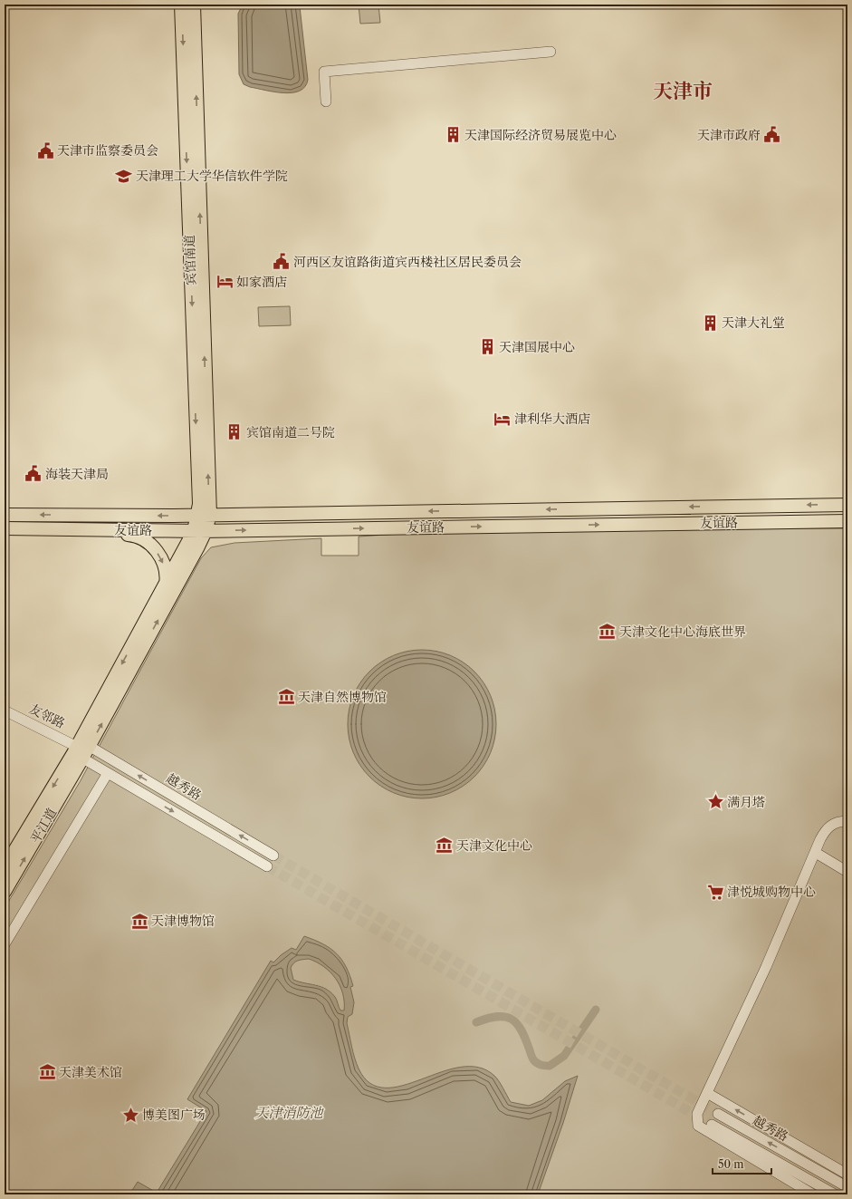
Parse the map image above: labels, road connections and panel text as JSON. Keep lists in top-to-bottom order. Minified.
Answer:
{"streets":{"main road":["宾馆南道","友谊路","平江道"],"street":["友邻路","越秀路"]},"crossings":[["宾馆南道","友谊路"],["友邻路","越秀路"],["友邻路","平江道"],["越秀路","平江道"]],"districts":["天津市"],"water":["天津消防池"],"places":{"building":["天津国际经济贸易展览中心","天津大礼堂","天津国展中心","宾馆南道二号院"],"public building":["天津市政府","天津市监察委员会","河西区友谊路街道宾西楼社区居民委员会","海装天津局"],"school or university":["天津理工大学华信软件学院"],"hotel":["如家酒店","津利华大酒店"],"museum":["天津文化中心海底世界","天津自然博物馆","天津文化中心","天津博物馆","天津美术馆"],"place":["满月塔","博美图广场"],"supermarket":["津悦城购物中心"]},"scale_bar":"50 m"}
